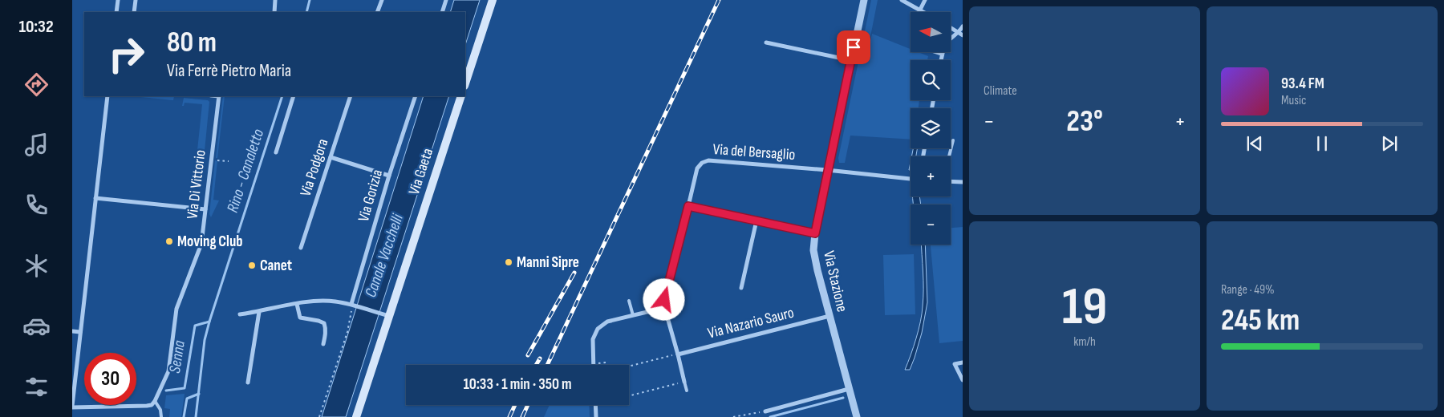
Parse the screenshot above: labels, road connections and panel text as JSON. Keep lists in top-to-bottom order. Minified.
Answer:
{"streets":{"main road":["Via Gaeta"],"street":["Via del Bersaglio","Via Podgora","Via Di Vittorio","Via Gorizia","Via Stazione","Via Nazario Sauro"]},"crossings":[["Via del Bersaglio","Via Stazione"],["Via Stazione","Via Nazario Sauro"]],"water":["Rino - Canaletto","Canale Vacchelli","Senna"],"places":["Moving Club","Manni Sipre","Canet"],"north":"left","page":{"tabs":"10:32","tile":["Climate",["19","km/h"],["Range · 49%","245 km"]],"map_buttons":["+","−"],"turn":["80 m","Via Ferrè Pietro Maria"],"song":["93.4 FM","Music"],"heat":["−","23°","+"],"limit":"30","trip":"10:33 · 1 min · 350 m"}}
